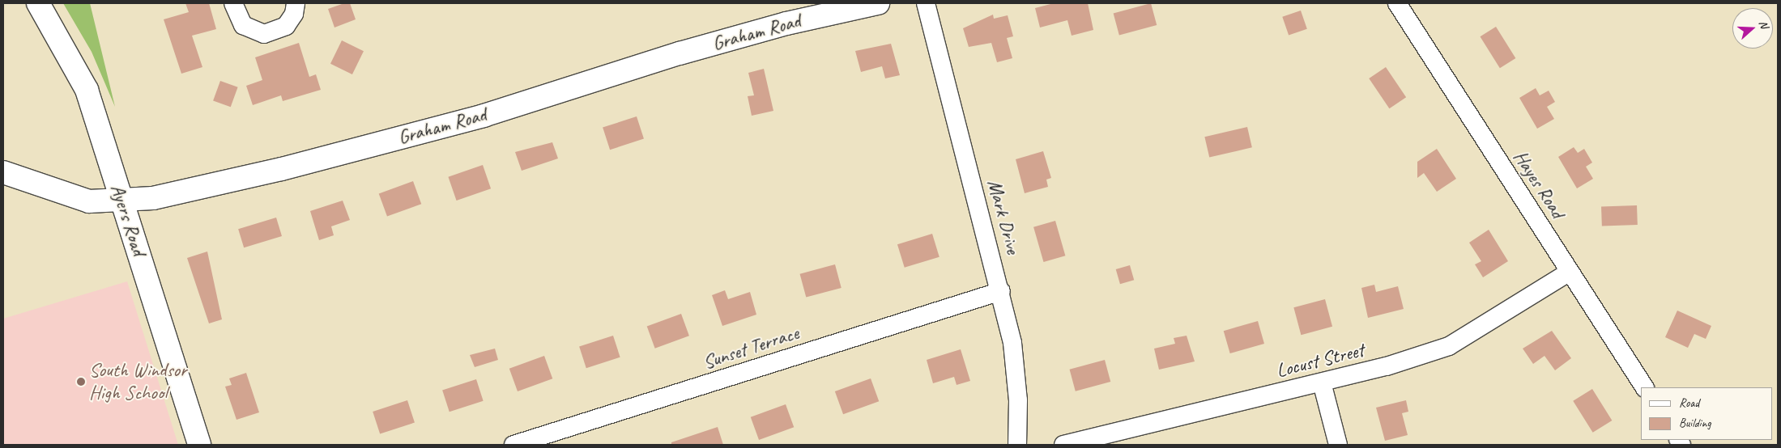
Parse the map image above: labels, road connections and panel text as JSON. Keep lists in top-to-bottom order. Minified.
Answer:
{"streets":{"street":["Graham Road","Hayes Road","Mark Drive","Ayers Road","Sunset Terrace","Locust Street"]},"crossings":[["Graham Road","Ayers Road"],["Hayes Road","Locust Street"],["Mark Drive","Sunset Terrace"]],"places":["South Windsor High School"],"legend":["Road","Building"],"north":"right"}
